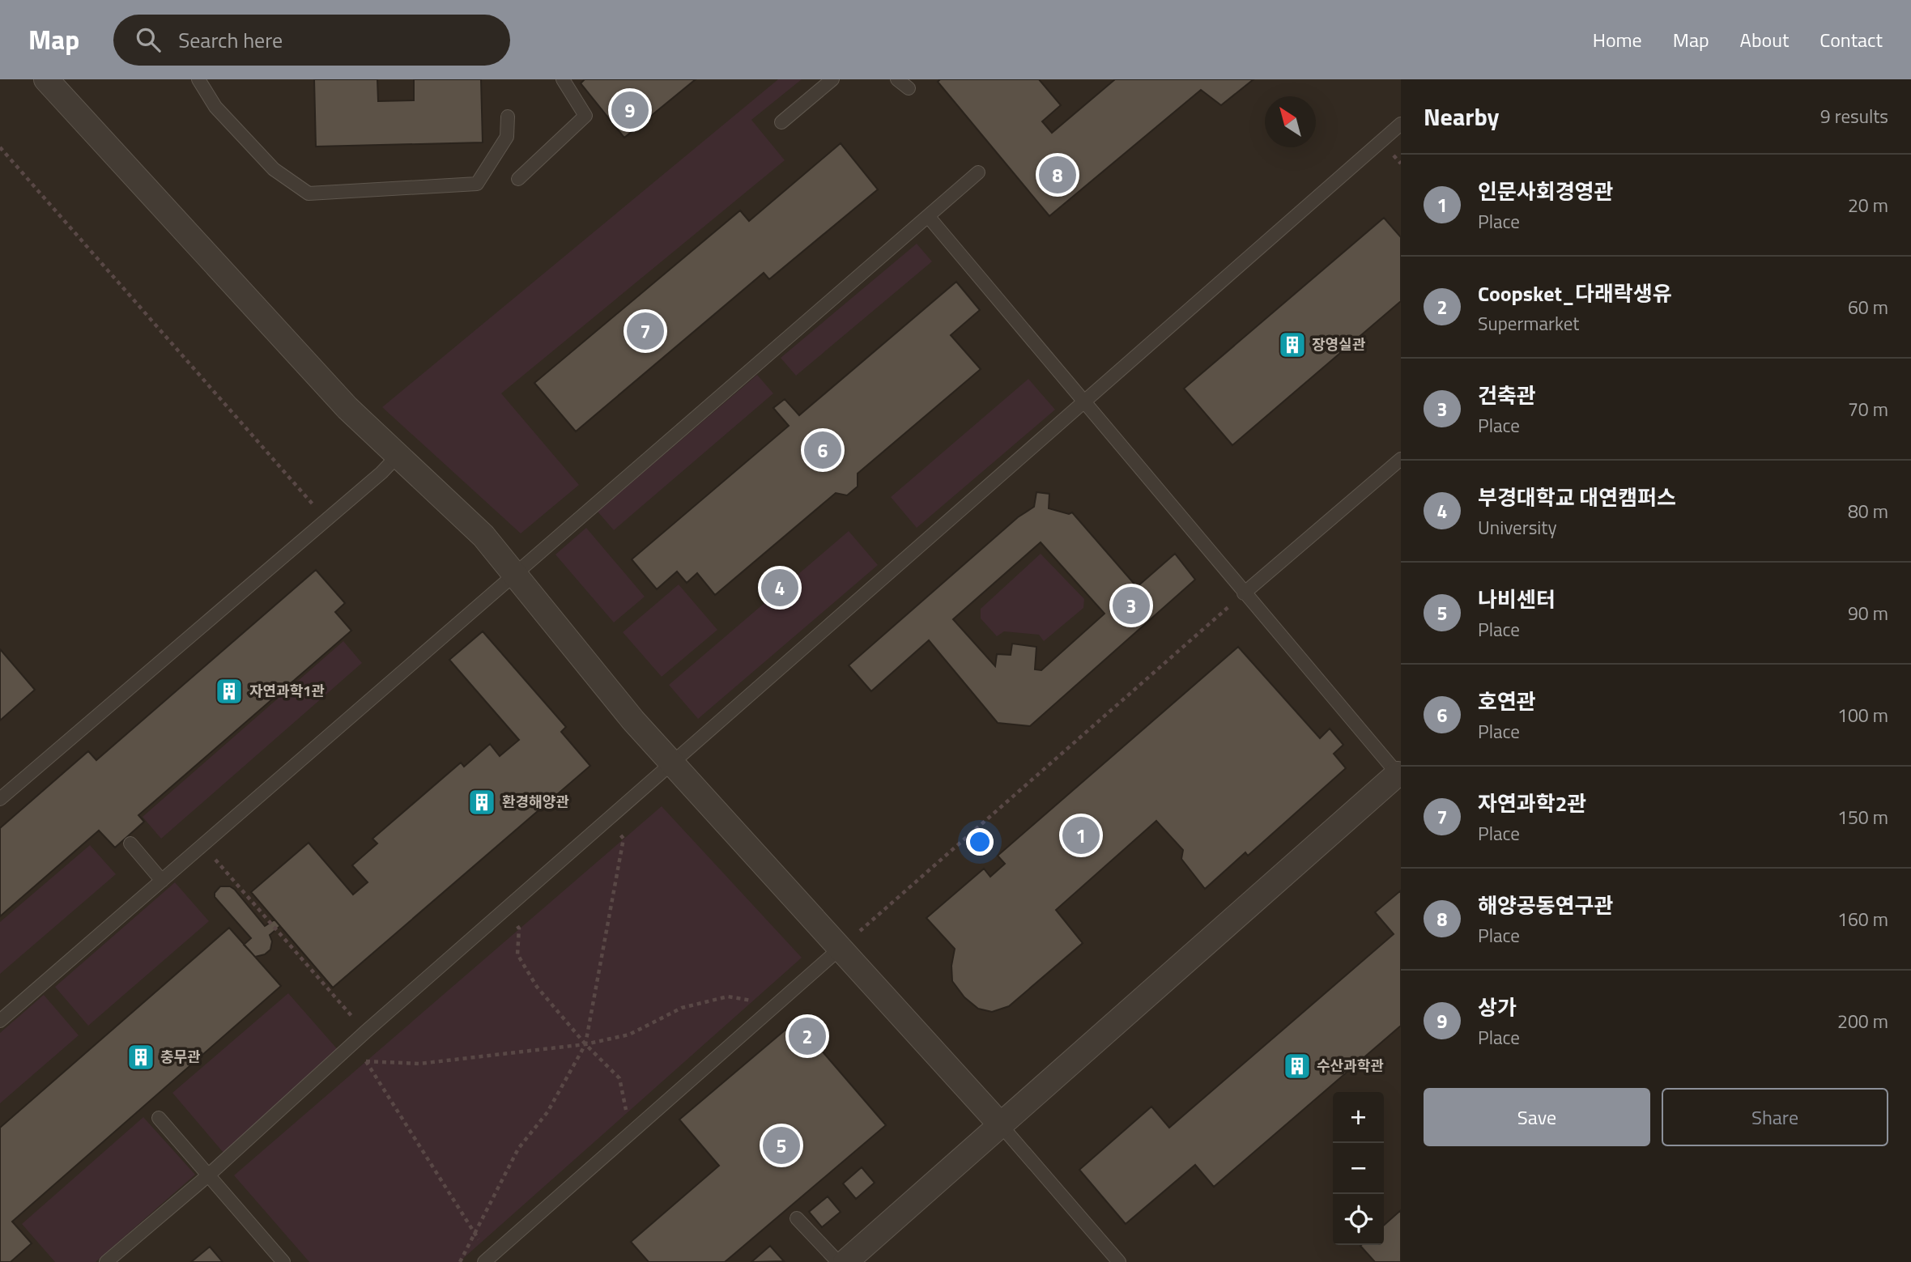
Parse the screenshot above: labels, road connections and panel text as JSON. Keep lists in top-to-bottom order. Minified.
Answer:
{"places":{"building":["장영실관","자연과학1관","환경해양관","충무관","수산과학관"]},"north":"top left","page":{"header":"Map","search":"Search here","nav":["Home","Map","About","Contact"],"heading":["Nearby","9 results"],"pins":["9","8","7","6","4","3","1","2","5"],"list":[{"mark":"1","name":"인문사회경영관","note":"Place","value":"20 m"},{"mark":"2","name":"Coopsket_다래락생유","note":"Supermarket","value":"60 m"},{"mark":"3","name":"건축관","note":"Place","value":"70 m"},{"mark":"4","name":"부경대학교 대연캠퍼스","note":"University","value":"80 m"},{"mark":"5","name":"나비센터","note":"Place","value":"90 m"},{"mark":"6","name":"호연관","note":"Place","value":"100 m"},{"mark":"7","name":"자연과학2관","note":"Place","value":"150 m"},{"mark":"8","name":"해양공동연구관","note":"Place","value":"160 m"},{"mark":"9","name":"상가","note":"Place","value":"200 m"}],"buttons":["Save","Share"],"map_buttons":["+","−"]}}
